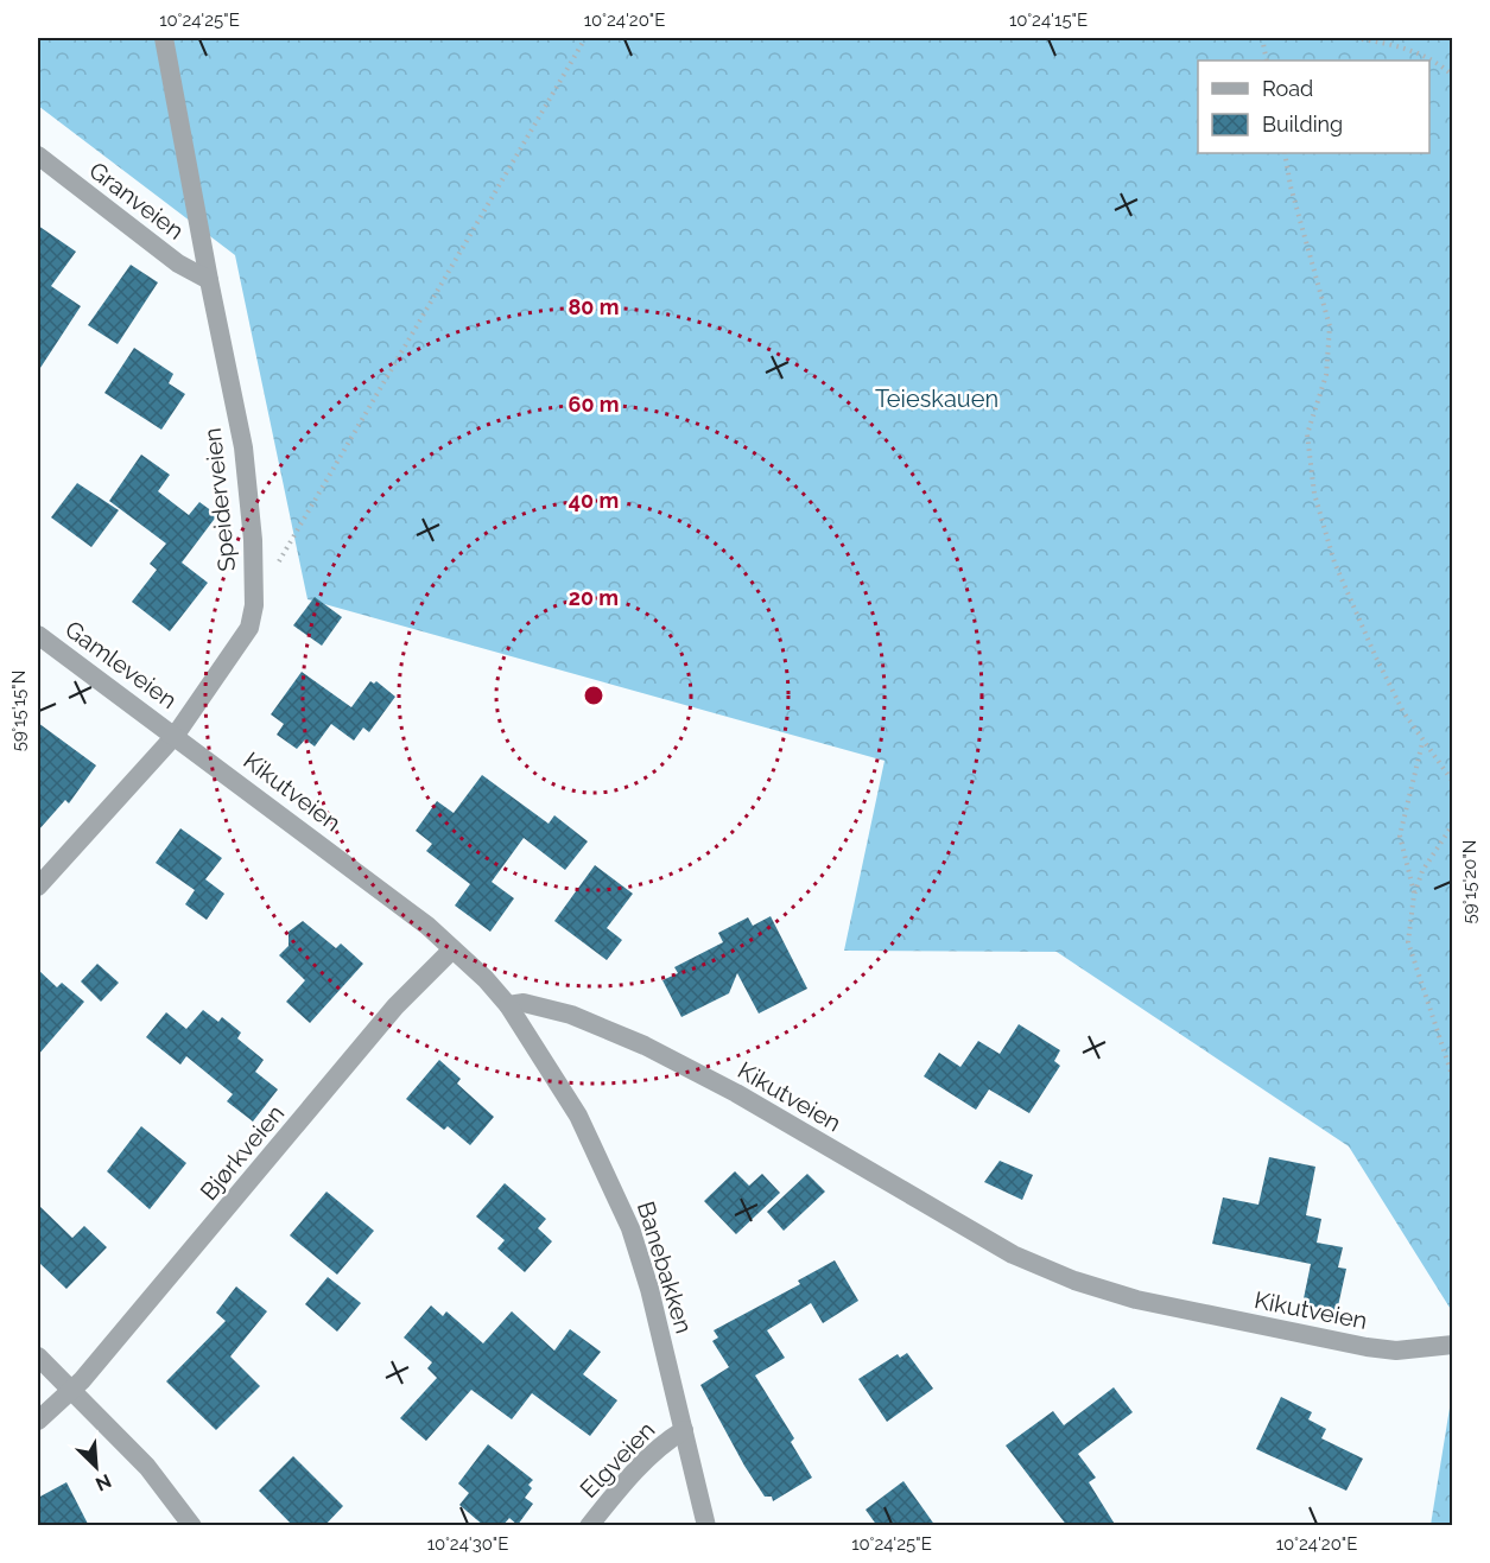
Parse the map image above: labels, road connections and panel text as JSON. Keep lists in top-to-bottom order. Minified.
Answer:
{"streets":{"street":["Granveien","Speiderveien","Gamleveien","Kikutveien","Bjørkveien","Banebakken","Elgveien"]},"crossings":[["Granveien","Speiderveien"],["Speiderveien","Gamleveien"],["Speiderveien","Kikutveien"],["Gamleveien","Kikutveien"],["Kikutveien","Bjørkveien"],["Kikutveien","Banebakken"],["Banebakken","Elgveien"]],"parks":["Teieskauen"],"legend":["Road","Building"],"north":"bottom right","coordinates":["10°24'25\"E","10°24'20\"E","10°24'15\"E","59°15'15\"N","59°15'20\"N","10°24'30\"E"],"rings":["80 m","60 m","40 m","20 m"]}
